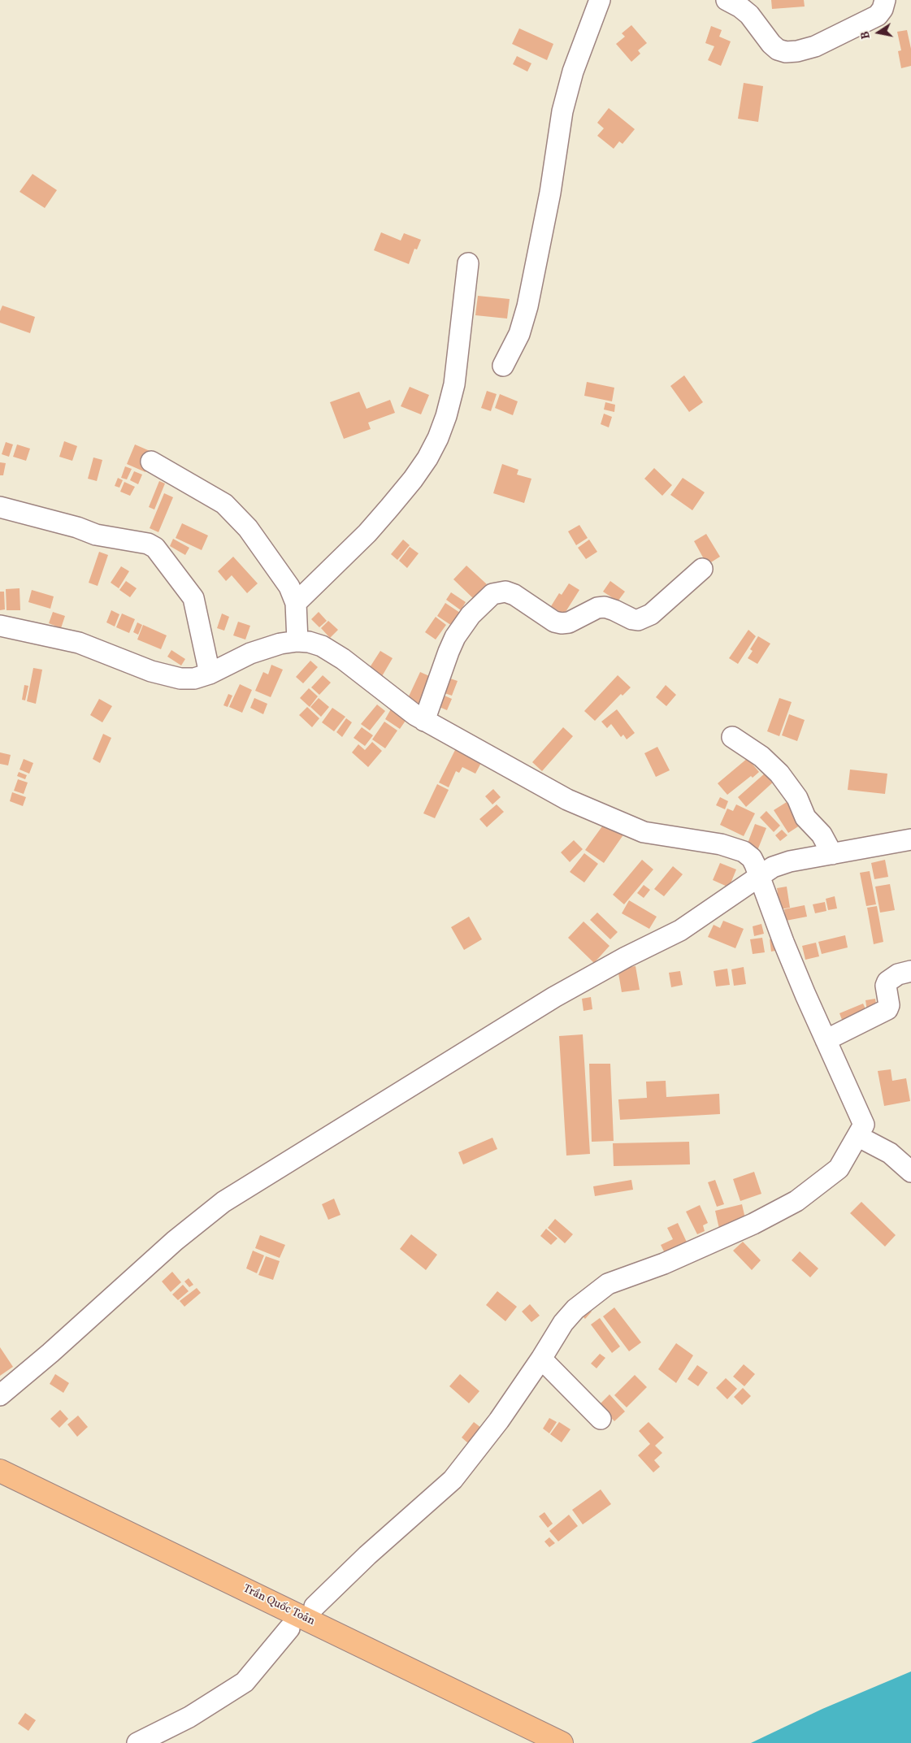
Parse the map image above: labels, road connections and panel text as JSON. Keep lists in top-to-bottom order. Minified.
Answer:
{"streets":{"main road":["Trần Quốc Toản"]},"north":"left"}
